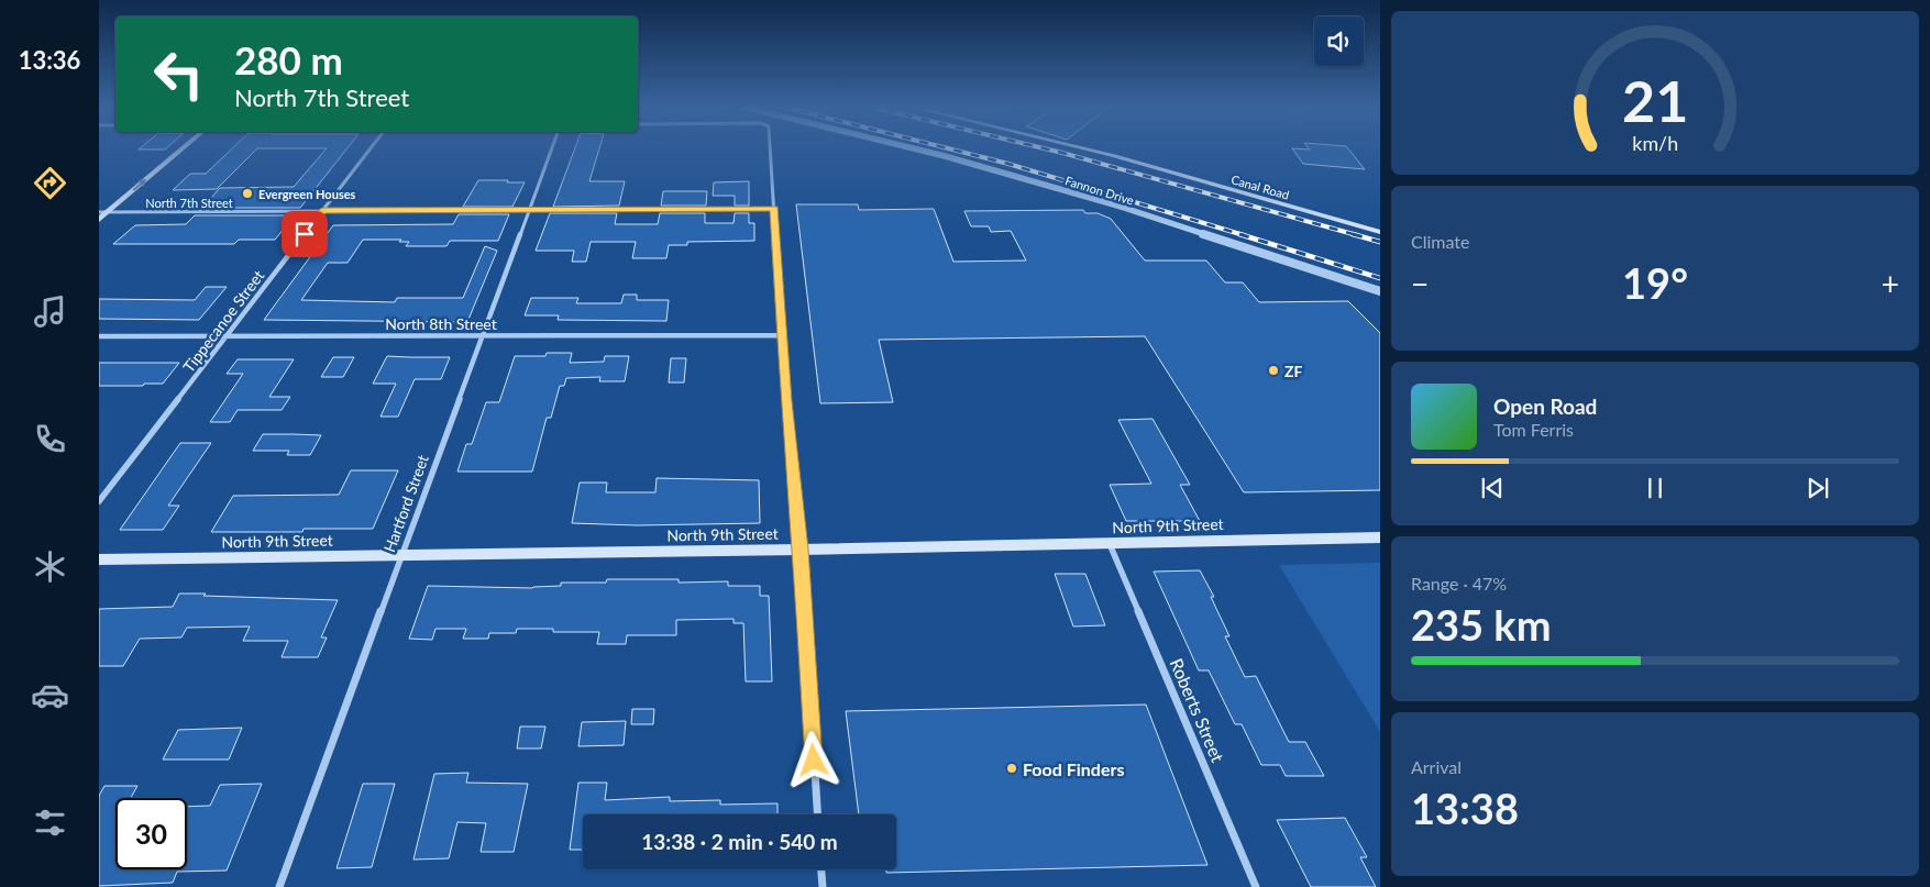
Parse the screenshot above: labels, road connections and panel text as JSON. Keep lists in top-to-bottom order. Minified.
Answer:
{"streets":{"main road":["Canal Road","North 9th Street"],"street":["Fannon Drive","North 7th Street","Tippecanoe Street","North 8th Street","Hartford Street","Roberts Street"]},"crossings":[["North 7th Street","Tippecanoe Street"],["North 7th Street","Hartford Street"],["Tippecanoe Street","North 8th Street"],["North 8th Street","Hartford Street"],["Hartford Street","North 9th Street"],["North 9th Street","Roberts Street"]],"places":["Evergreen Houses","ZF","Food Finders"],"page":{"tabs":"13:36","turn":["280 m","North 7th Street"],"tile":["Climate",["Range · 47%","235 km"],["Arrival","13:38"]],"heat":["−","19°","+"],"song":["Open Road","Tom Ferris"],"limit":"30","trip":"13:38 · 2 min · 540 m","gauge":["21","km/h"]}}
